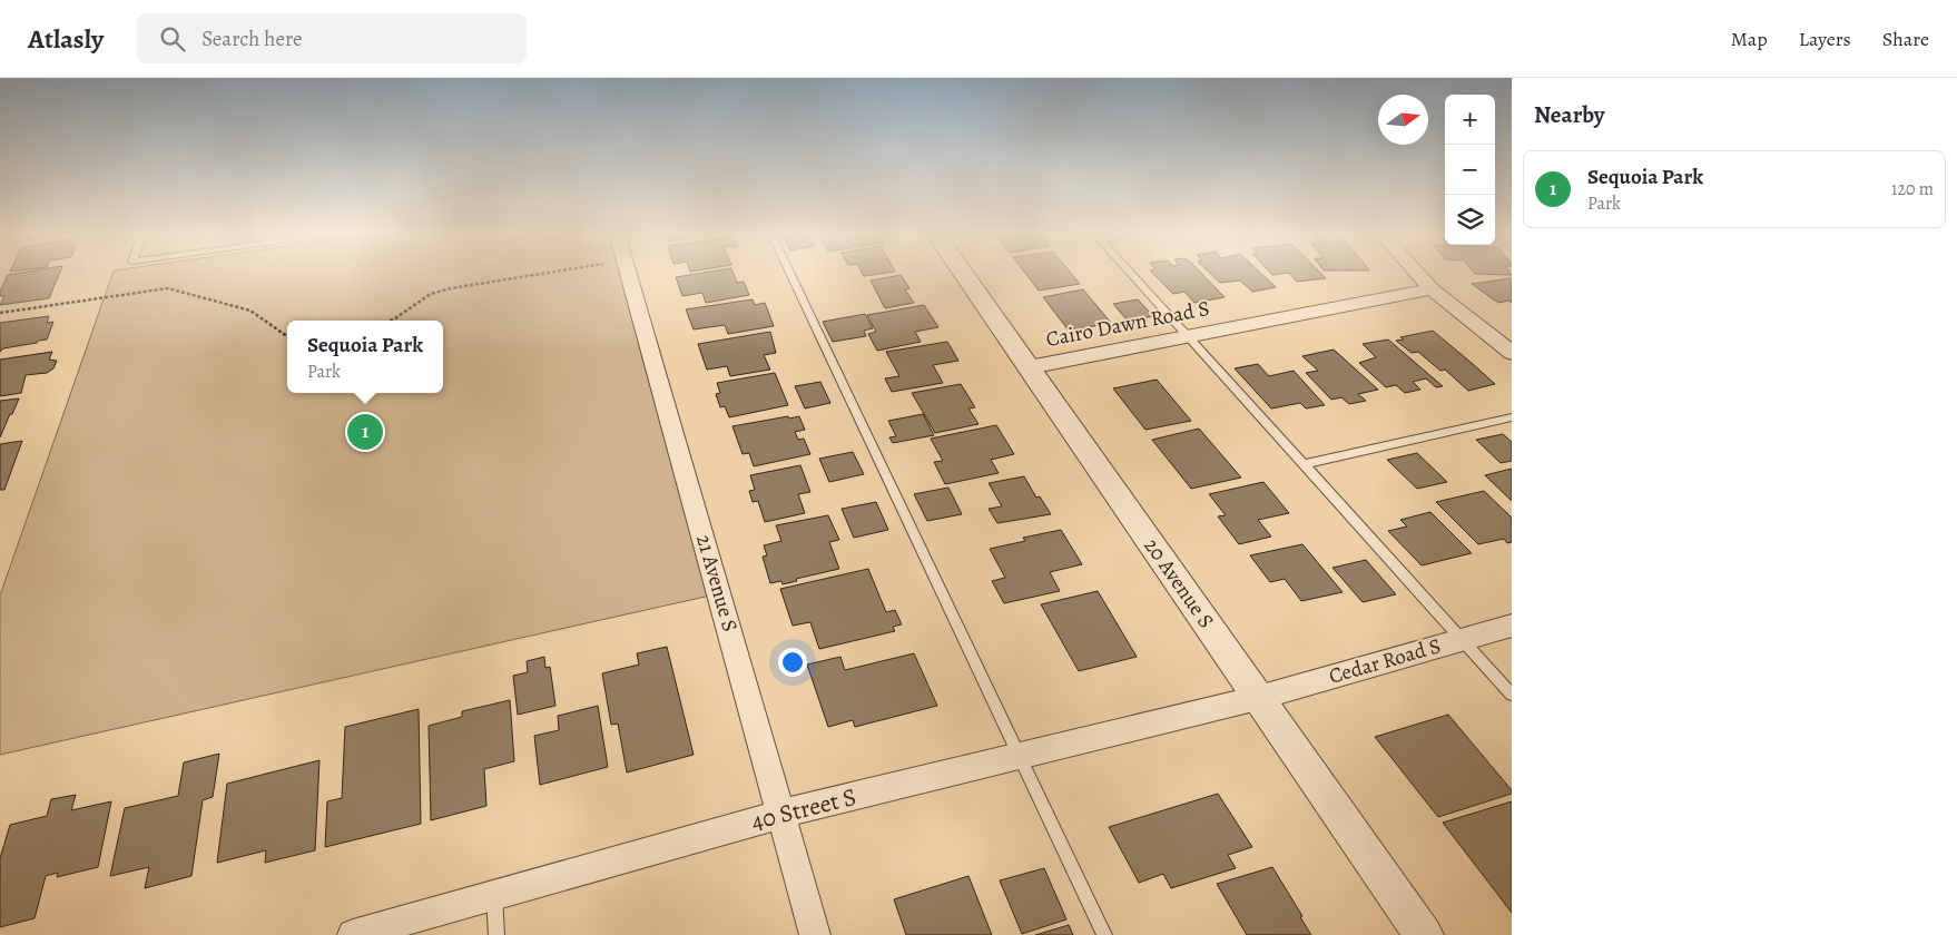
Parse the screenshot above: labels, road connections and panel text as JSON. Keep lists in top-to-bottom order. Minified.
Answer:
{"streets":{"street":["Cairo Dawn Road S","21 Avenue S","20 Avenue S","Cedar Road S","40 Street S"]},"crossings":[["Cairo Dawn Road S","20 Avenue S"],["21 Avenue S","40 Street S"],["20 Avenue S","Cedar Road S"],["20 Avenue S","40 Street S"],["Cedar Road S","40 Street S"]],"north":"right","page":{"header":"Atlasly","search":"Search here","nav":["Map","Layers","Share"],"heading":"Nearby","map_buttons":["+","−"],"list":[{"mark":"1","name":"Sequoia Park","note":"Park","value":"120 m"}],"popup":["Sequoia Park","Park"],"pins":"1"}}
